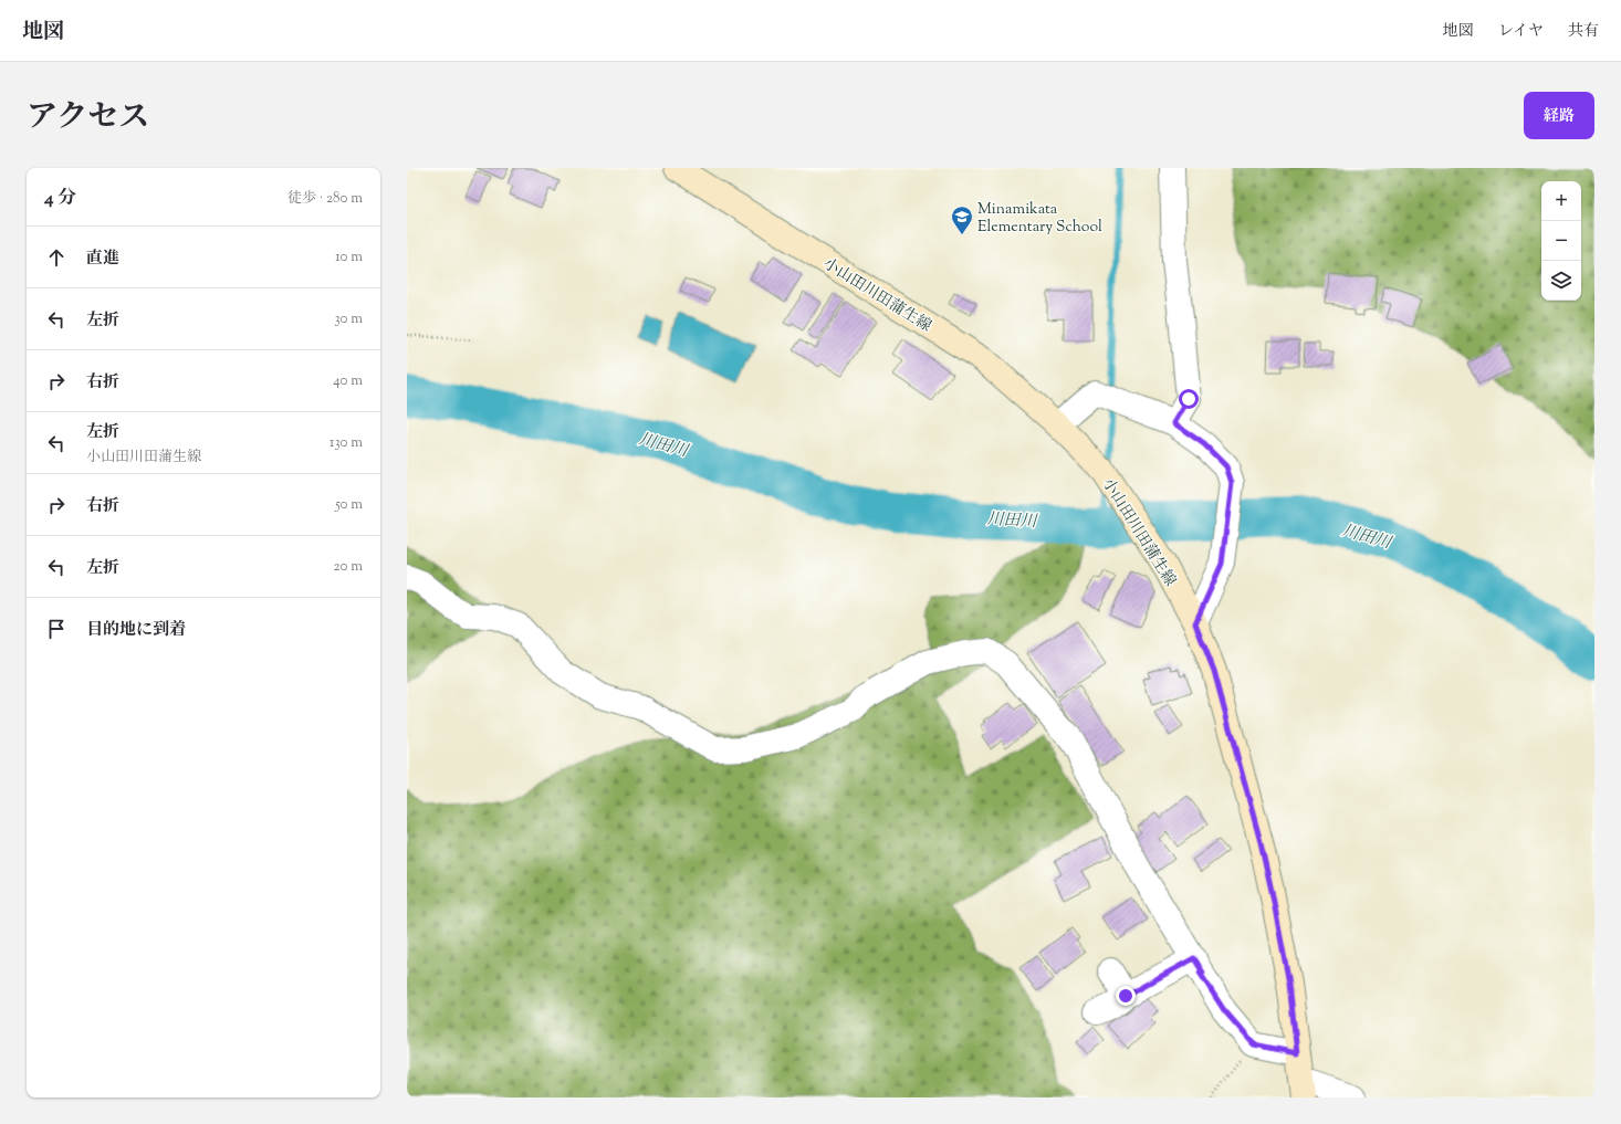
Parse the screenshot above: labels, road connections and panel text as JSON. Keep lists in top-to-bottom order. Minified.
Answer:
{"streets":{"main road":["小山田川田蒲生線"]},"water":["川田川"],"places":{"school or university":["Minamikata Elementary School"]},"page":{"header":"地図","nav":["地図","レイヤ","共有"],"title":"アクセス","buttons":"経路","heading":["4 分","徒歩 · 280 m"],"map_buttons":["+","−"],"list":[["直進","10 m"],["左折","30 m"],["右折","40 m"],["左折","小山田川田蒲生線","130 m"],["右折","50 m"],["左折","20 m"],"目的地に到着"]}}
